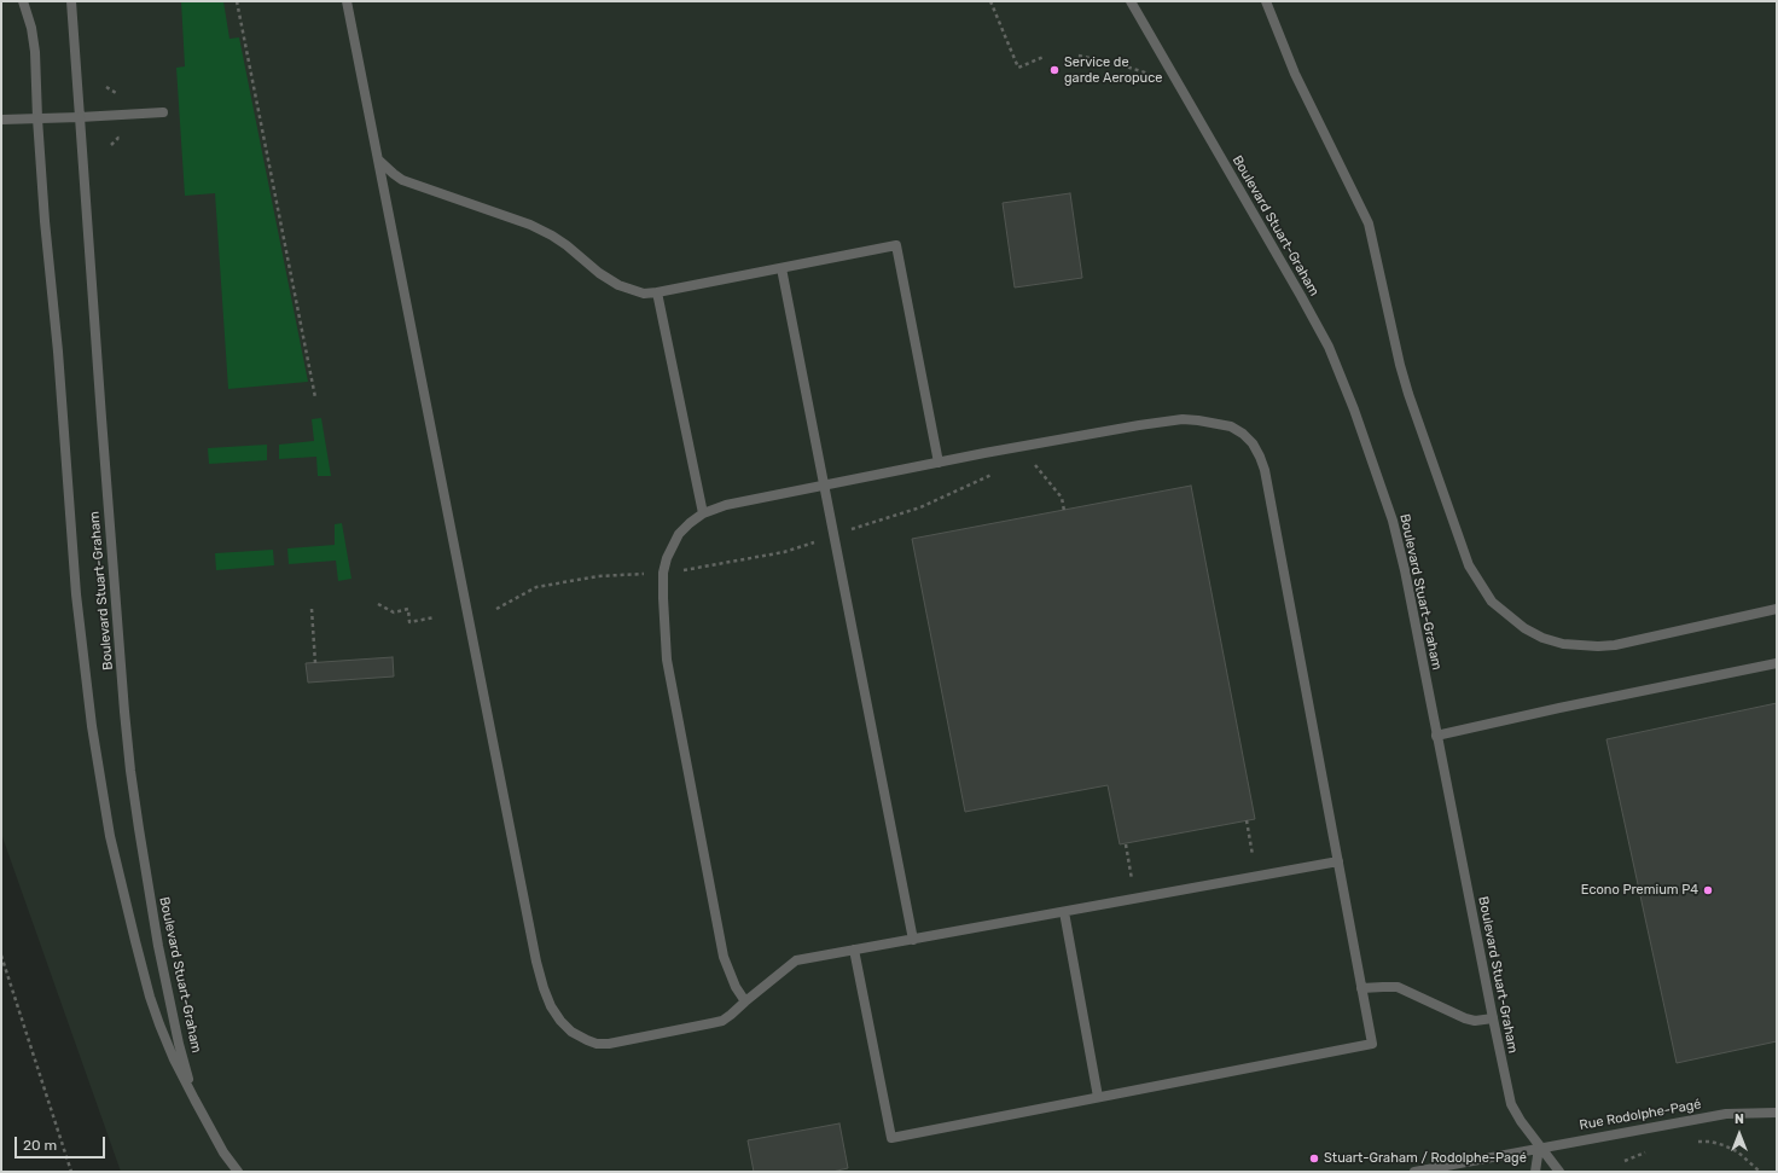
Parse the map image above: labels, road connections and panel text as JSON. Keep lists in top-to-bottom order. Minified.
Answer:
{"streets":{"street":["Boulevard Stuart-Graham","Rue Rodolphe-Pagé"]},"crossings":[["Boulevard Stuart-Graham","Rue Rodolphe-Pagé"]],"places":["Service de garde Aeropuce","Econo Premium P4","Stuart-Graham / Rodolphe-Pagé"],"scale_bar":"20 m","north":"top"}
